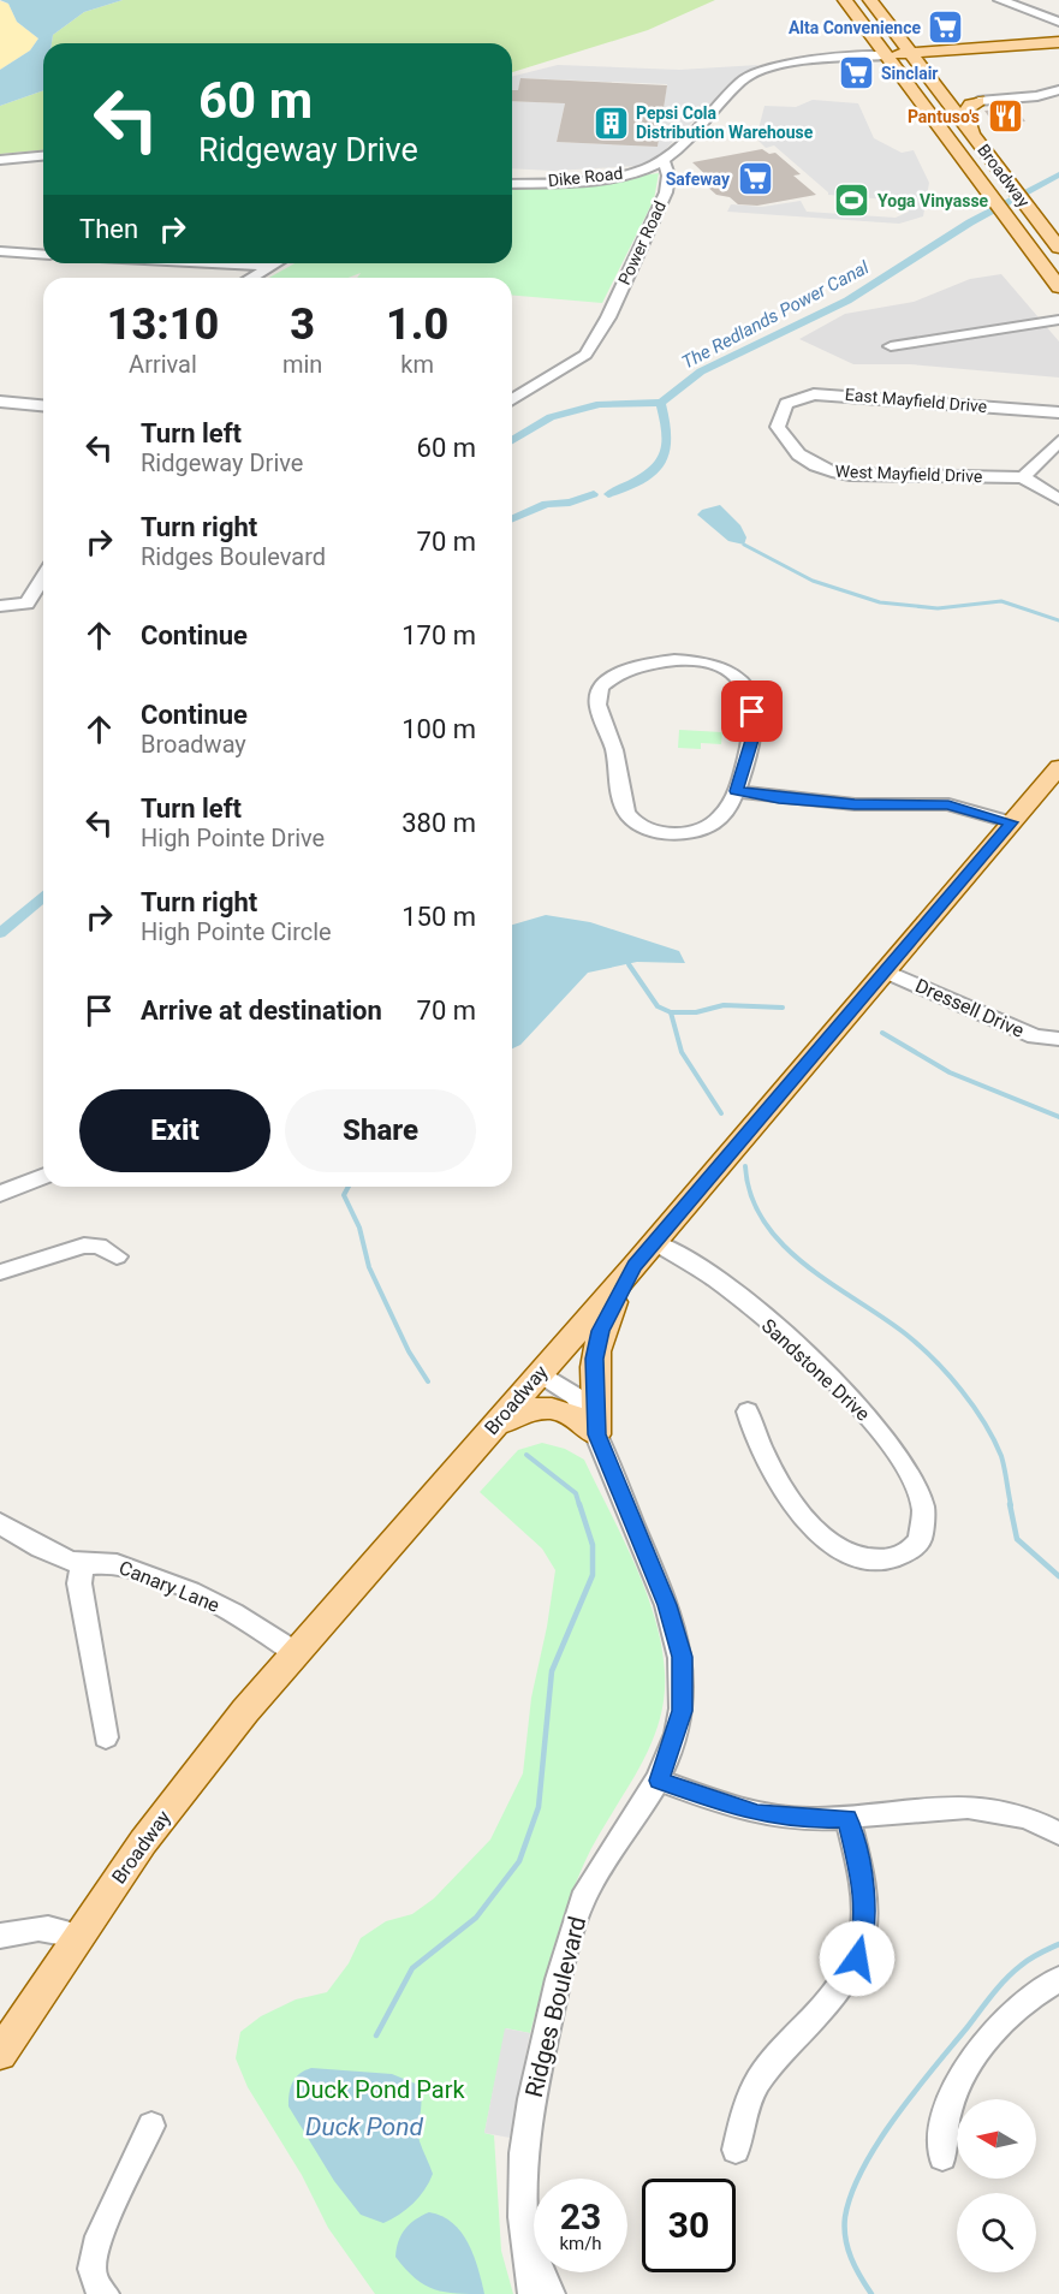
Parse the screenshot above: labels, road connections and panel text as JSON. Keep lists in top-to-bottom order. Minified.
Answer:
{"streets":{"main road":["Broadway"],"street":["Dike Road","Power Road","East Mayfield Drive","West Mayfield Drive","Dressell Drive","Sandstone Drive","Canary Lane","Ridges Boulevard"]},"crossings":[["Broadway","Dressell Drive"],["Broadway","Sandstone Drive"],["Broadway","Canary Lane"],["Broadway","Ridges Boulevard"],["Dike Road","Power Road"],["East Mayfield Drive","West Mayfield Drive"]],"water":["The Redlands Power Canal","Duck Pond"],"parks":["Duck Pond Park"],"places":{"supermarket":["Alta Convenience","Sinclair","Safeway"],"restaurant":["Pantuso's"],"building":["Pepsi Cola Distribution Warehouse"],"sports":["Yoga Vinyasse"]},"north":"left","page":{"turn":["60 m","Ridgeway Drive"],"then":"Then","eta":["13:10","Arrival","3","min","1.0","km"],"list":[{"name":"Turn left","note":"Ridgeway Drive","value":"60 m"},{"name":"Turn right","note":"Ridges Boulevard","value":"70 m"},{"name":"Continue","value":"170 m"},{"name":"Continue","note":"Broadway","value":"100 m"},{"name":"Turn left","note":"High Pointe Drive","value":"380 m"},{"name":"Turn right","note":"High Pointe Circle","value":"150 m"},{"name":"Arrive at destination","value":"70 m"}],"buttons":["Exit","Share"],"speed":"23 km/h","limit":"30"}}
